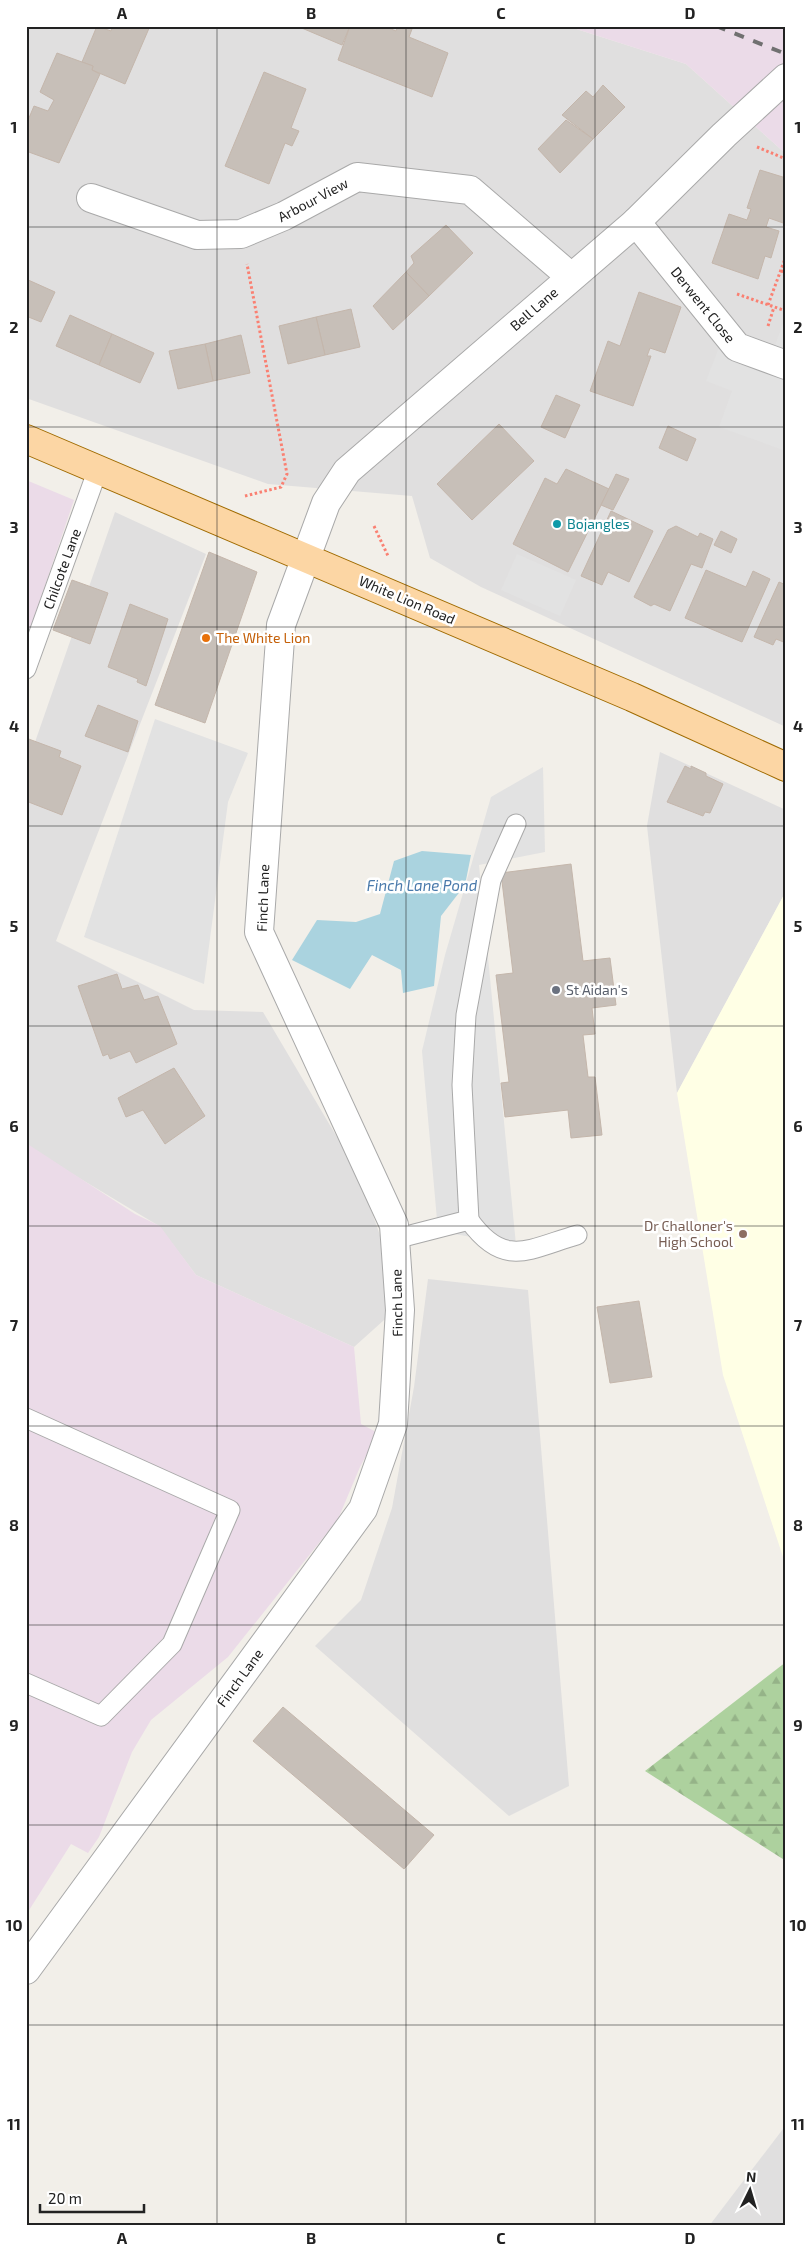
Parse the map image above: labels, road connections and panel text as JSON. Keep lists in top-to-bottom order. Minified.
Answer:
{"streets":{"main road":["White Lion Road"],"street":["Arbour View","Derwent Close","Bell Lane","Finch Lane"],"lane":["Chilcote Lane"]},"crossings":[["Arbour View","Bell Lane"],["Derwent Close","Bell Lane"],["Bell Lane","White Lion Road"],["Bell Lane","Finch Lane"],["Chilcote Lane","White Lion Road"],["White Lion Road","Finch Lane"]],"water":["Finch Lane Pond"],"places":["Bojangles","The White Lion","St Aidan's","Dr Challoner's High School"],"scale_bar":"20 m","north":"top","grid":{"columns":["A","B","C","D"],"rows":["1","2","3","4","5","6","7","8","9","10","11"]}}
